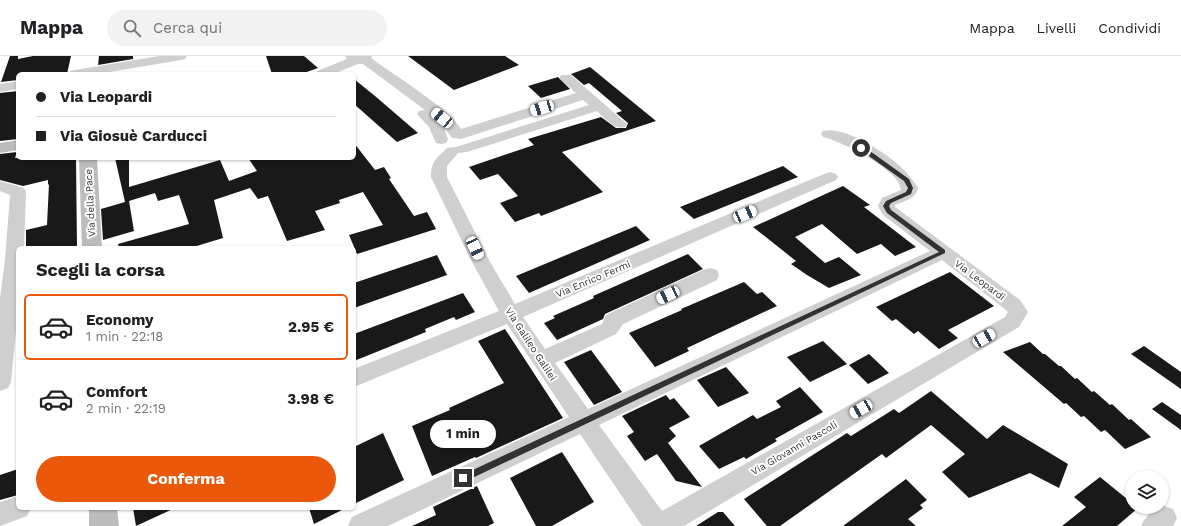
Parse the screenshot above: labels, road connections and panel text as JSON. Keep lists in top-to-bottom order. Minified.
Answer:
{"streets":{"main road":["Via della Pace"],"street":["Via Enrico Fermi","Via Leopardi","Via Galileo Galilei","Via Giovanni Pascoli"]},"crossings":[["Via Enrico Fermi","Via Galileo Galilei"],["Via Leopardi","Via Giovanni Pascoli"],["Via Galileo Galilei","Via Giovanni Pascoli"]],"page":{"header":"Mappa","search":"Cerca qui","nav":["Mappa","Livelli","Condividi"],"banner":["Via Leopardi","Via Giosuè Carducci"],"heading":"Scegli la corsa","list":[{"name":"Economy","note":"1 min · 22:18","value":"2.95 €"},{"name":"Comfort","note":"2 min · 22:19","value":"3.98 €"}],"bubble":"1 min","buttons":"Conferma"}}
